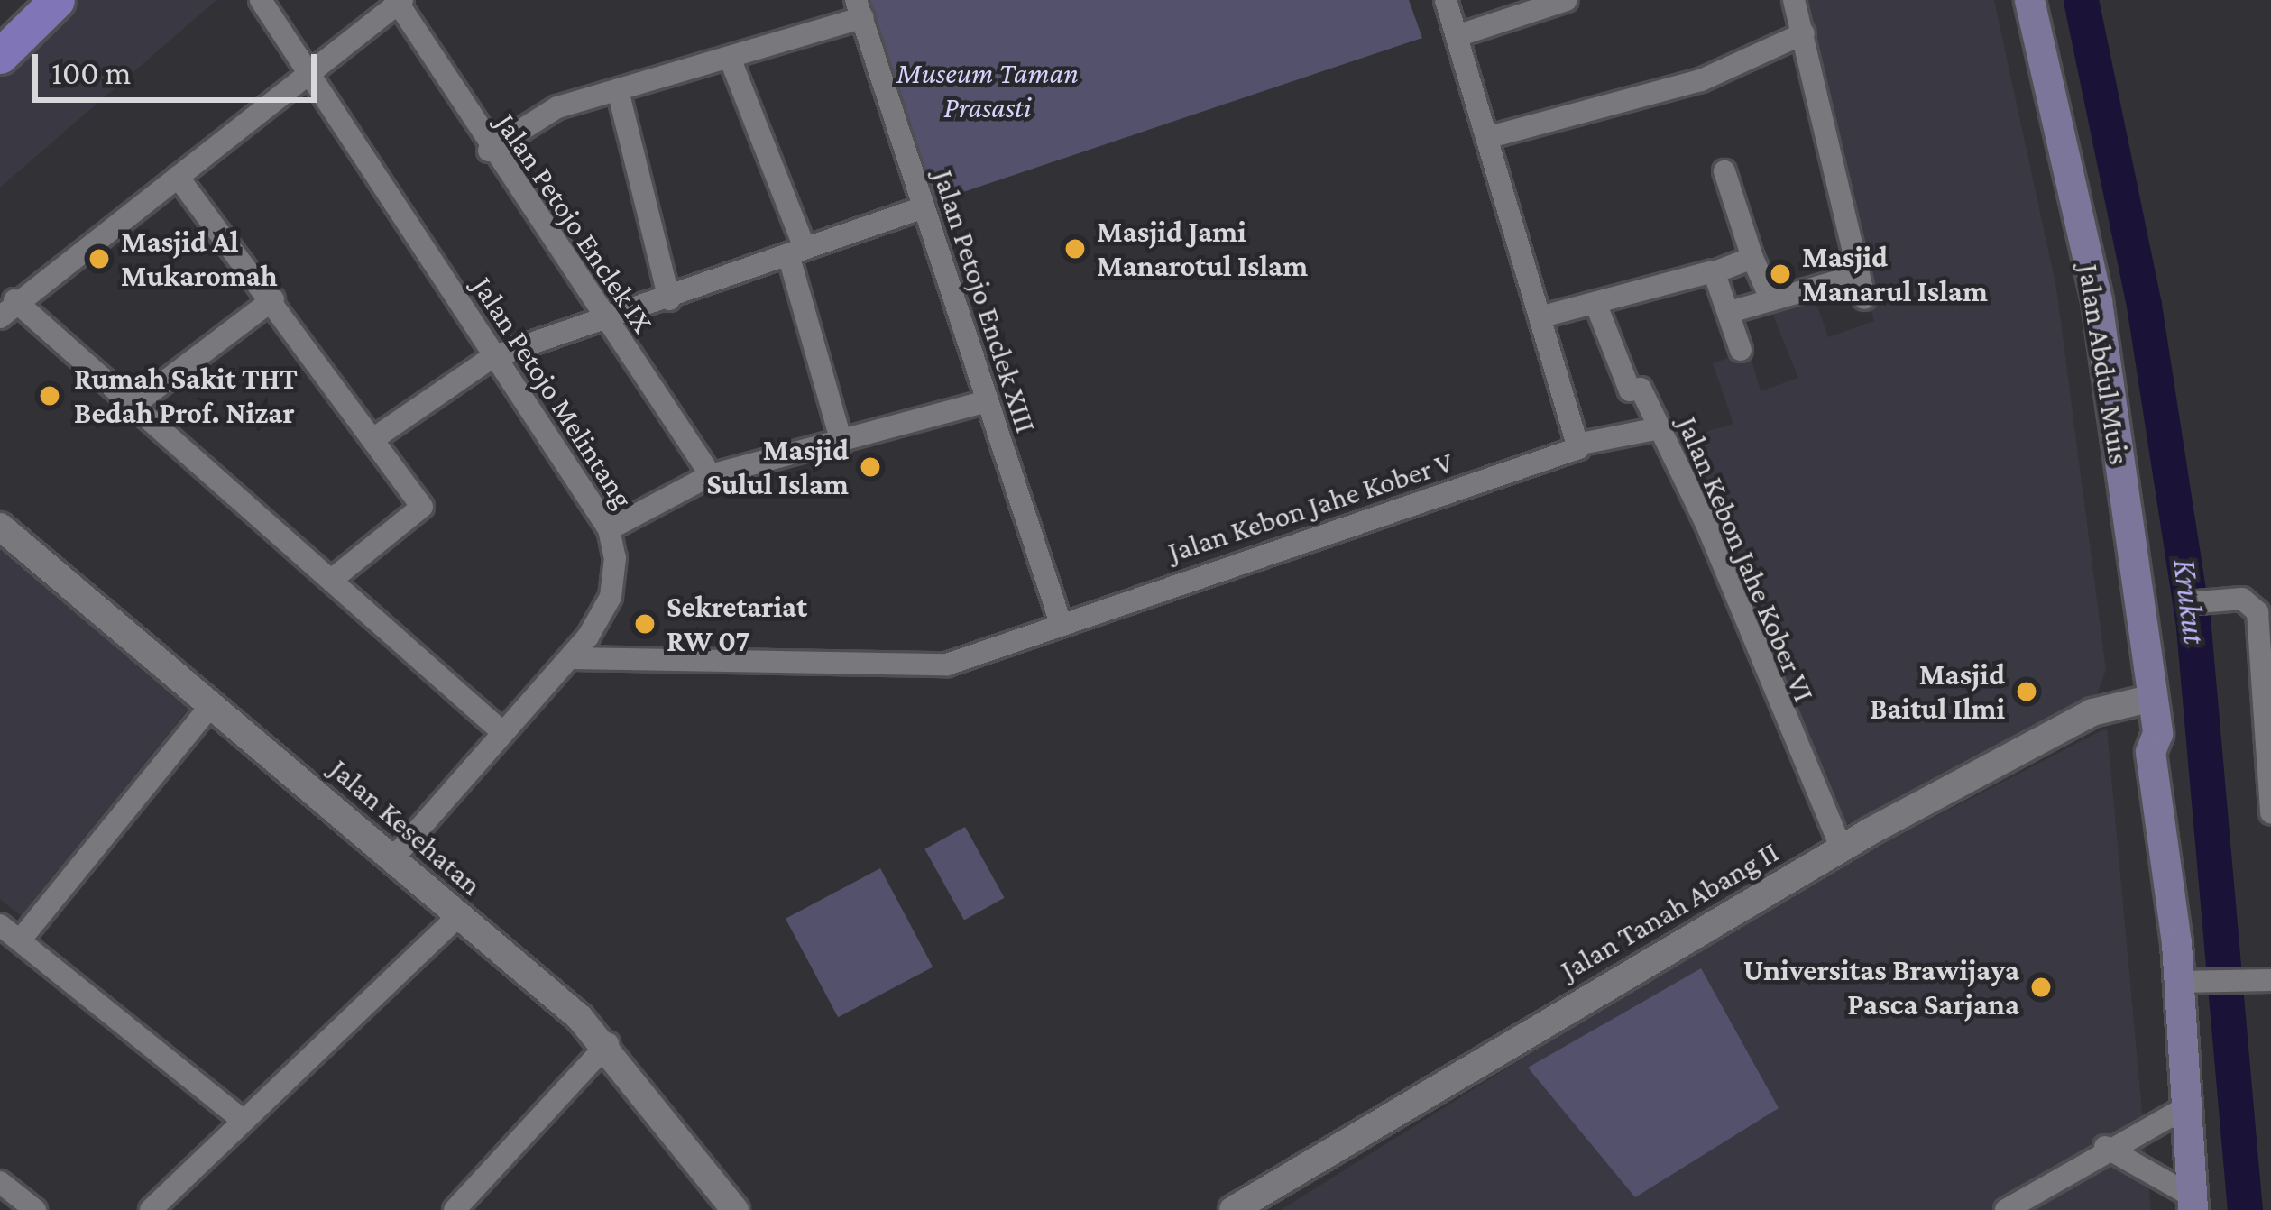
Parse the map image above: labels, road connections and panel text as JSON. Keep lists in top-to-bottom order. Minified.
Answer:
{"streets":{"main road":["Jalan Abdul Muis"],"street":["Jalan Petojo Enclek IX","Jalan Petojo Enclek XIII","Jalan Petojo Melintang","Jalan Kebon Jahe Kober V","Jalan Kebon Jahe Kober VI","Jalan Kesehatan","Jalan Tanah Abang II"]},"crossings":[["Jalan Petojo Enclek XIII","Jalan Kebon Jahe Kober V"],["Jalan Abdul Muis","Jalan Tanah Abang II"],["Jalan Petojo Melintang","Jalan Kebon Jahe Kober V"],["Jalan Petojo Melintang","Jalan Kesehatan"],["Jalan Kebon Jahe Kober V","Jalan Kebon Jahe Kober VI"],["Jalan Kebon Jahe Kober VI","Jalan Tanah Abang II"]],"water":["Krukut"],"parks":["Museum Taman Prasasti"],"places":["Masjid Jami Manarotul Islam","Masjid Al Mukaromah","Masjid Manarul Islam","Rumah Sakit THT Bedah Prof. Nizar","Masjid Sulul Islam","Sekretariat RW 07","Masjid Baitul Ilmi","Universitas Brawijaya Pasca Sarjana"],"scale_bar":"100 m"}
